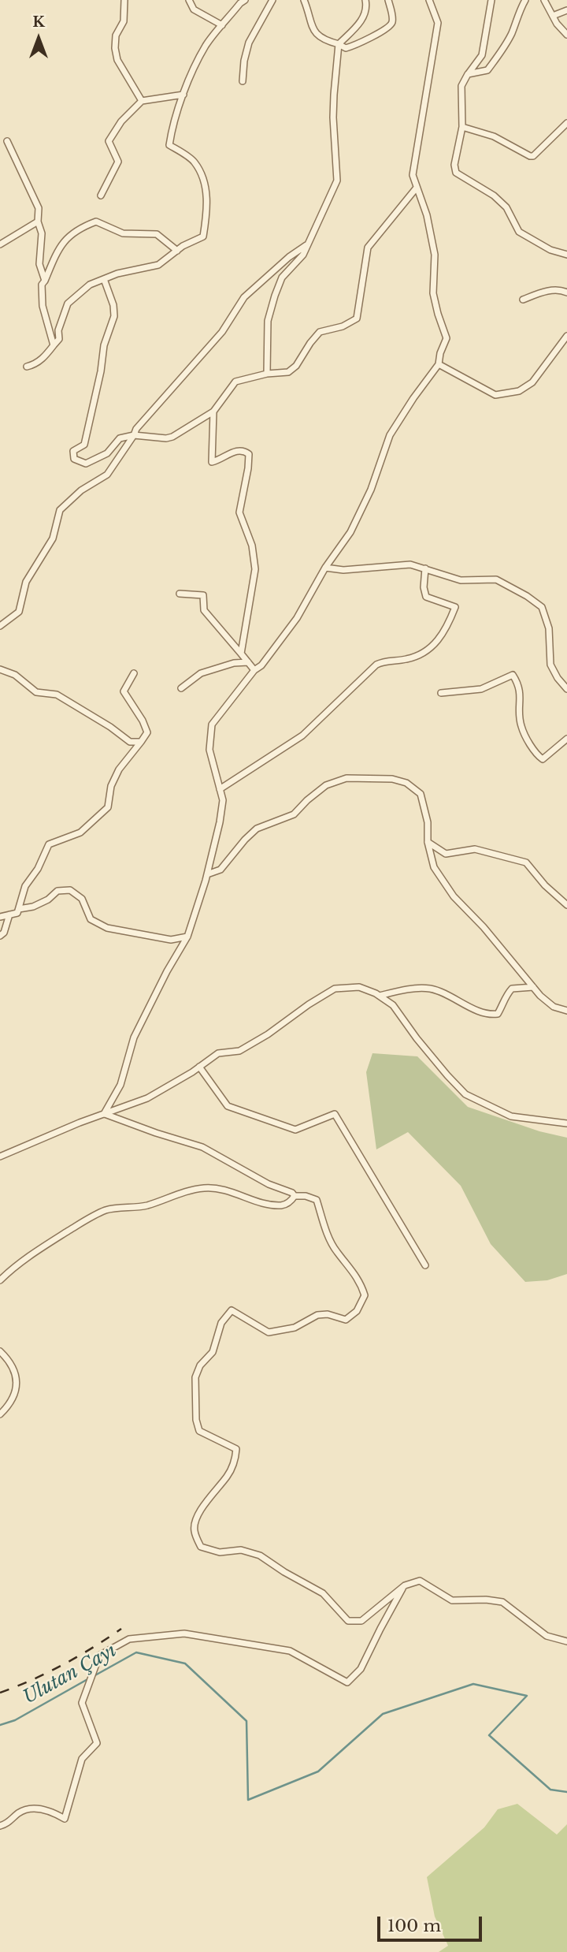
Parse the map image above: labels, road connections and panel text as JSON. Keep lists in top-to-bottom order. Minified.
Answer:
{"water":["Ulutan Çayı"],"scale_bar":"100 m","north":"top"}
